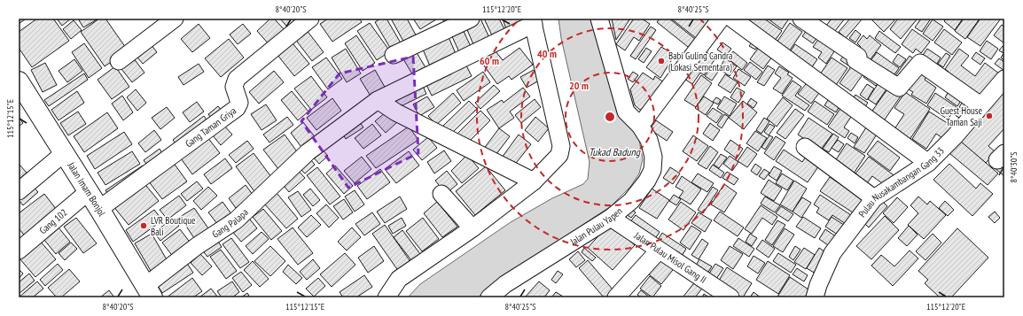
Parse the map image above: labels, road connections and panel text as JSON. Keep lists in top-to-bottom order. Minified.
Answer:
{"streets":{"highway":["Jalan Imam Bonjol"],"street":["Gang Taman Griya","Pulau Nusakambangan Gang 33","Gang 102","Gang Palapa","Jalan Pulau Yapen","Jalan Pulau Misol Gang II"]},"crossings":[["Gang Taman Griya","Jalan Imam Bonjol"],["Jalan Imam Bonjol","Gang 102"],["Jalan Imam Bonjol","Gang Palapa"],["Jalan Pulau Yapen","Jalan Pulau Misol Gang II"]],"water":["Tukad Badung"],"places":["Babi Guling Candra (Lokasi Sementara)","Guest House Taman Saji","LVR Boutique Bali"],"coordinates":["8°40'20\"S","115°12'20\"E","8°40'25\"S","115°12'15\"E","8°40'30\"S"],"rings":["40 m","60 m","20 m"]}
